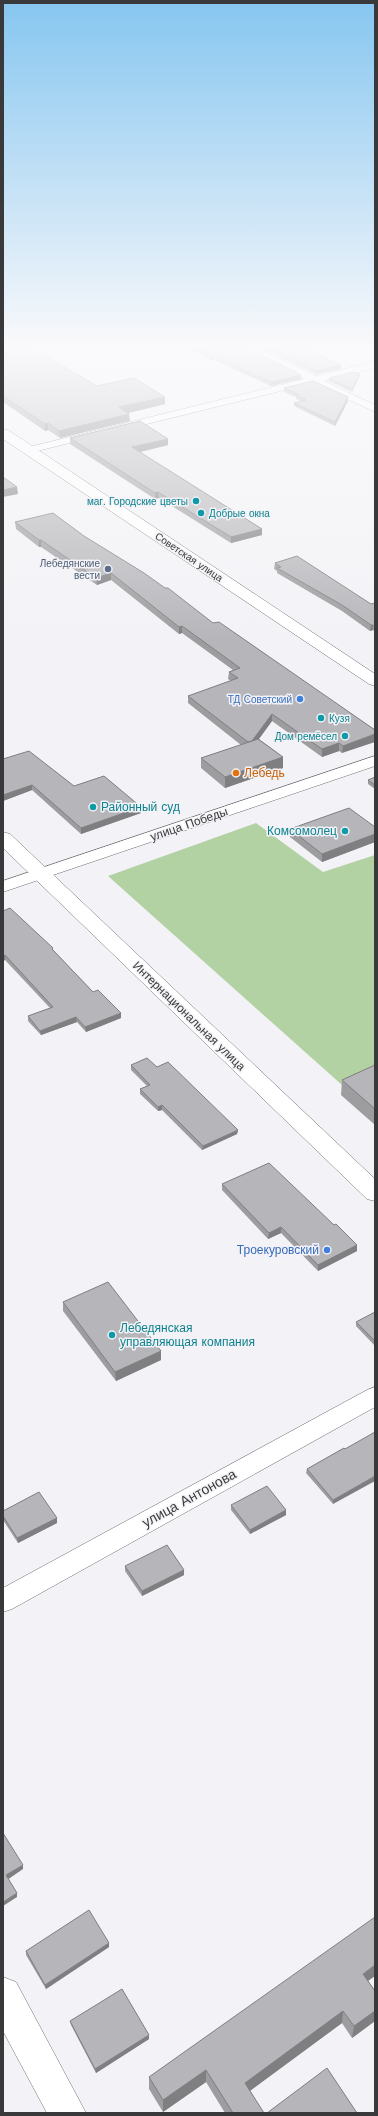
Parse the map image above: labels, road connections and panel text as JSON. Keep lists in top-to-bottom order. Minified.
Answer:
{"streets":{"main road":["Советская улица","Интернациональная улица"],"street":["улица Победы","улица Антонова"]},"crossings":[["улица Победы","Интернациональная улица"]],"places":["маг. Городские цветы","Добрые окна","Лебедянские вести","ТД Советский","Кузя","Дом ремёсел","Лебедь","Районный суд","Комсомолец","Троекуровский","Лебедянская управляющая компания"]}
